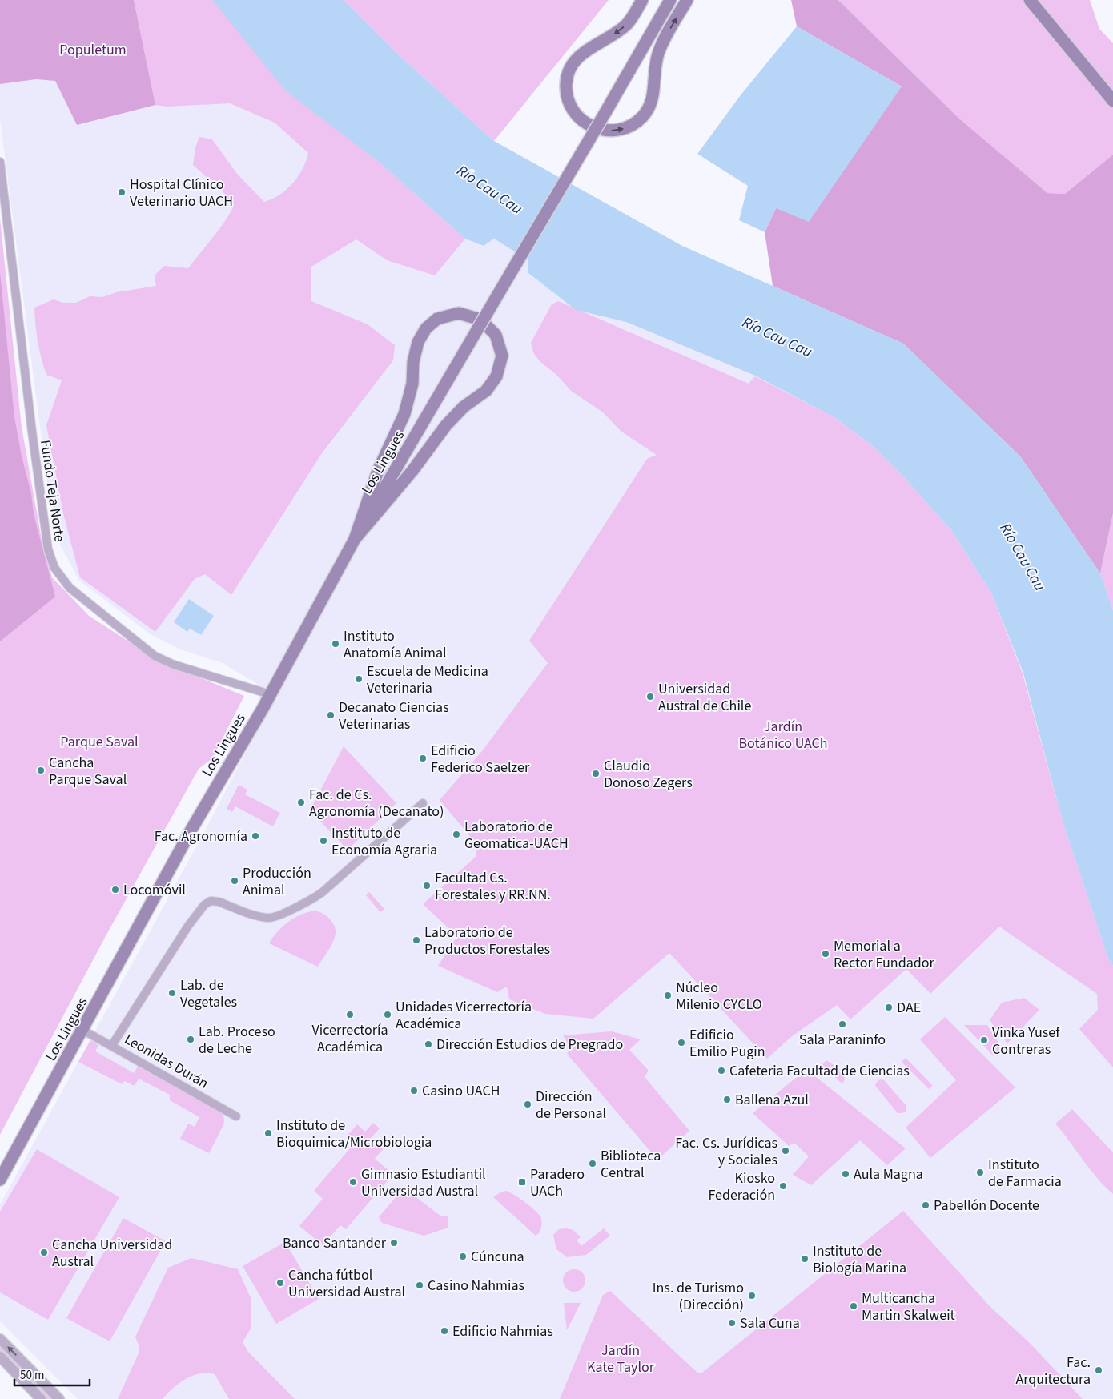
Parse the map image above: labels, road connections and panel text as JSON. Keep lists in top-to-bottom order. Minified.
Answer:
{"streets":{"main road":["Los Lingues"],"street":["Fundo Teja Norte","Leonidas Durán"]},"crossings":[["Los Lingues","Fundo Teja Norte"],["Los Lingues","Leonidas Durán"]],"water":["Río Cau Cau"],"parks":["Populetum","Jardín Botánico UACh","Parque Saval","Jardín Kate Taylor"],"places":{"other":["Hospital Clínico Veterinario UACH","Instituto Anatomía Animal","Escuela de Medicina Veterinaria","Universidad Austral de Chile","Decanato Ciencias Veterinarias","Edificio Federico Saelzer","Cancha Parque Saval","Claudio Donoso Zegers","Fac. de Cs. Agronomía (Decanato)","Laboratorio de Geomatica-UACH","Fac. Agronomía","Instituto de Economía Agraria","Producción Animal","Facultad Cs. Forestales y RR.NN.","Locomóvil","Laboratorio de Productos Forestales","Memorial a Rector Fundador","Lab. de Vegetales","Núcleo Milenio CYCLO","DAE","Vicerrectoría Académica","Unidades Vicerrectoría Académica","Sala Paraninfo","Lab. Proceso de Leche","Vinka Yusef Contreras","Edificio Emilio Pugin","Dirección Estudios de Pregrado","Cafeteria Facultad de Ciencias","Casino UACH","Ballena Azul","Dirección de Personal","Instituto de Bioquimica/Microbiologia","Fac. Cs. Jurídicas y Sociales","Biblioteca Central","Instituto de Farmacia","Aula Magna","Gimnasio Estudiantil Universidad Austral","Kiosko Federación","Pabellón Docente","Banco Santander","Cancha Universidad Austral","Cúncuna","Instituto de Biología Marina","Cancha fútbol Universidad Austral","Casino Nahmias","Ins. de Turismo (Dirección)","Multicancha Martin Skalweit","Sala Cuna","Edificio Nahmias","Fac. Arquitectura"],"transit":["Paradero UACh"]},"scale_bar":"50 m"}
